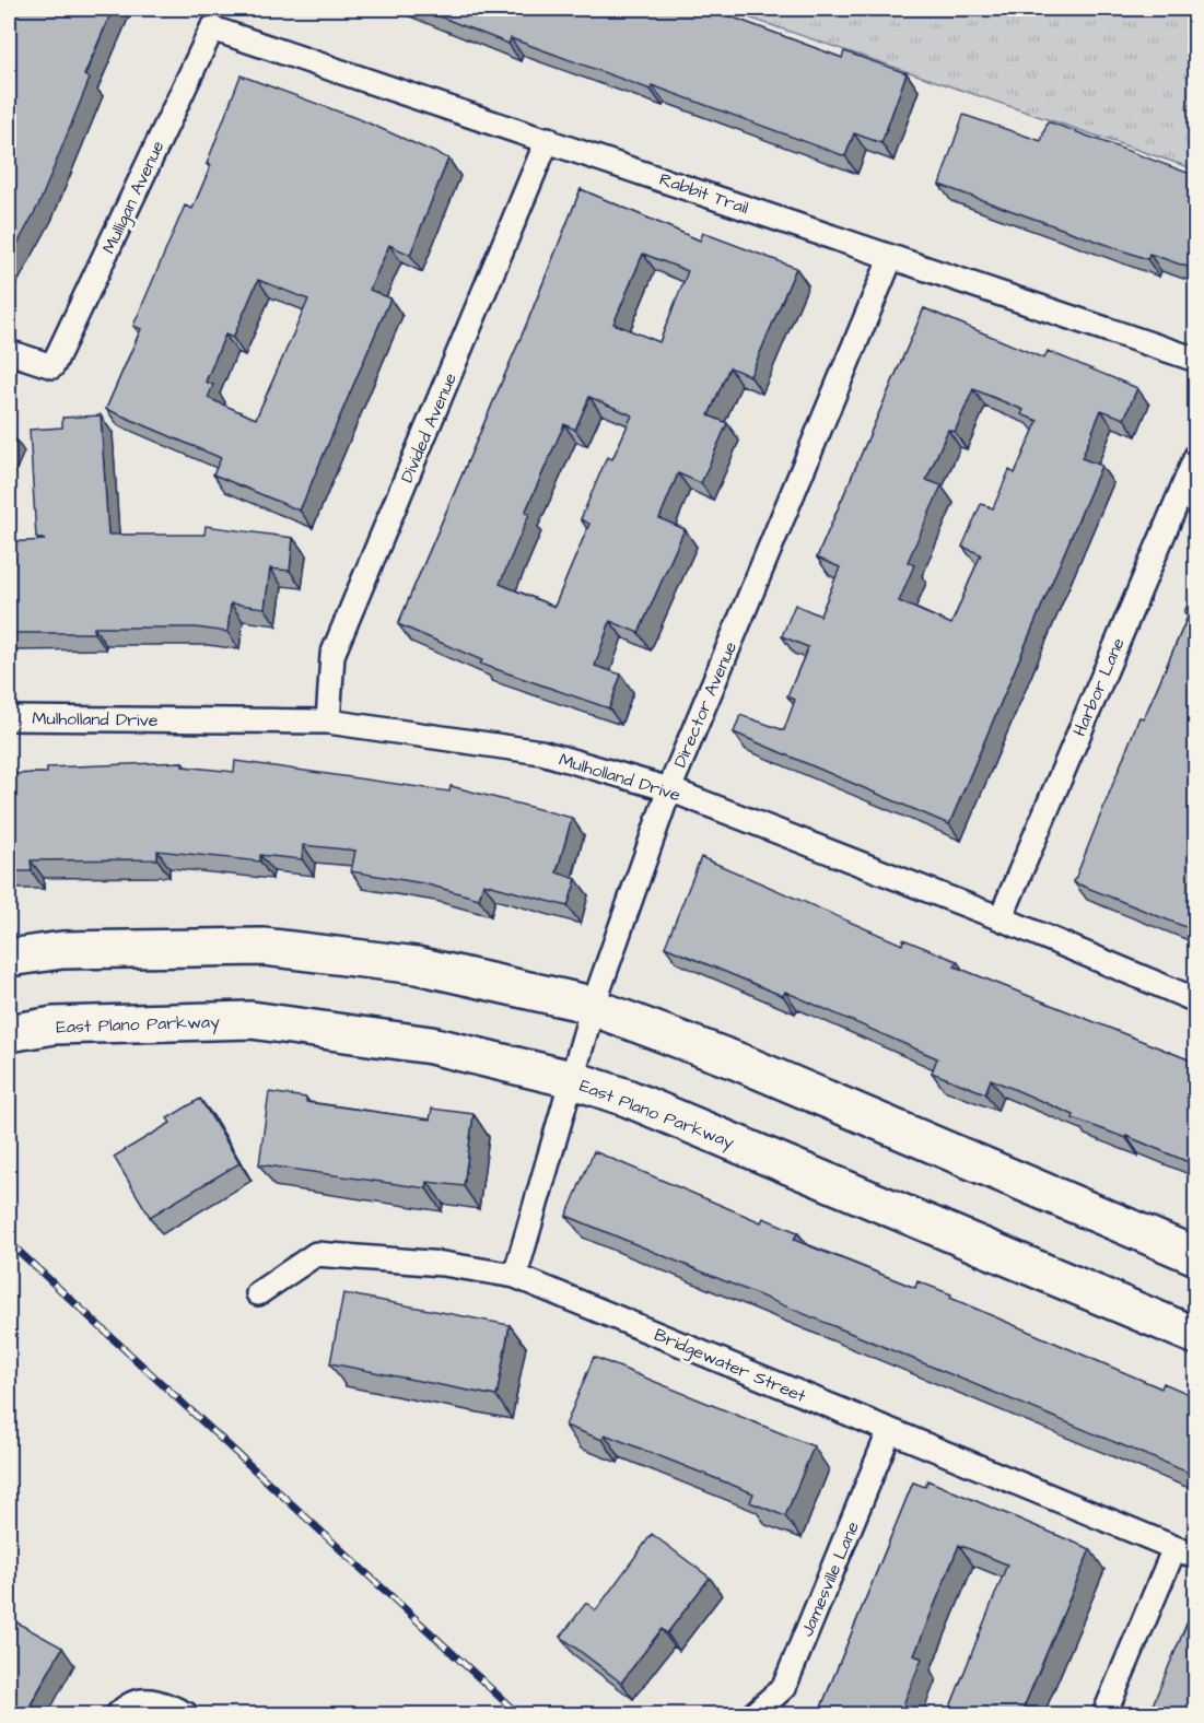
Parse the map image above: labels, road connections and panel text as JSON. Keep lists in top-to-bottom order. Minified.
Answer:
{"streets":{"main road":["East Plano Parkway"],"street":["Rabbit Trail","Mulligan Avenue","Divided Avenue","Harbor Lane","Director Avenue","Mulholland Drive","Bridgewater Street","Jamesville Lane"]},"crossings":[["Rabbit Trail","Mulligan Avenue"],["Rabbit Trail","Divided Avenue"],["Rabbit Trail","Director Avenue"],["Divided Avenue","Mulholland Drive"],["Harbor Lane","Mulholland Drive"],["Director Avenue","Mulholland Drive"],["Director Avenue","East Plano Parkway"],["Director Avenue","Bridgewater Street"],["Bridgewater Street","Jamesville Lane"]]}
